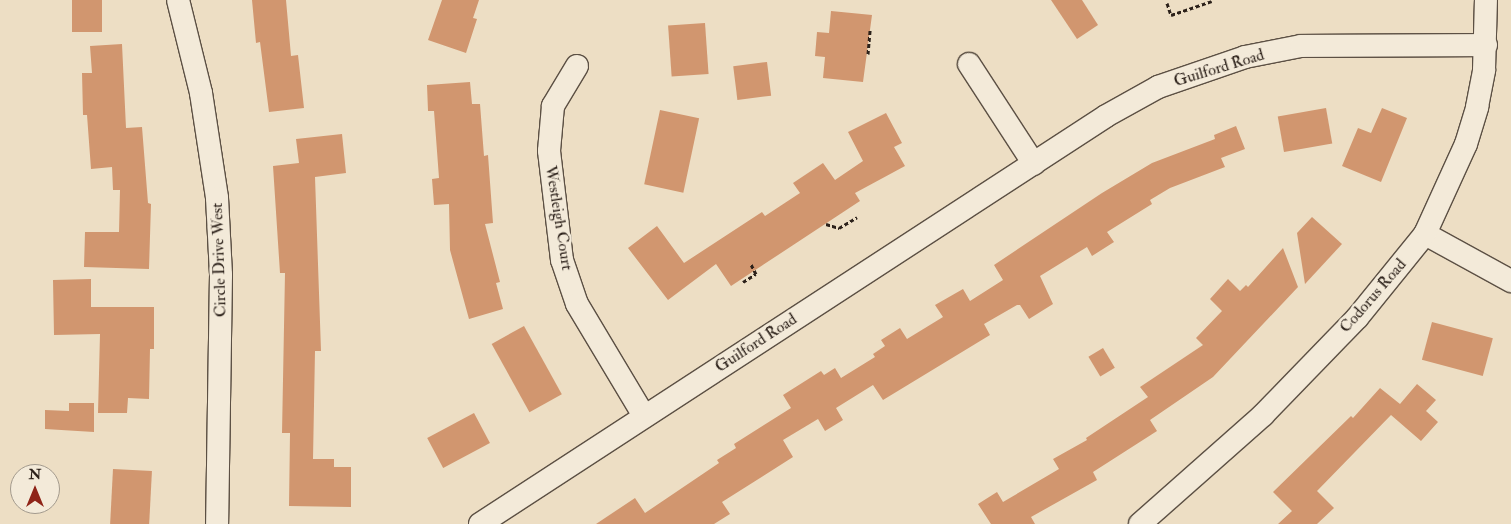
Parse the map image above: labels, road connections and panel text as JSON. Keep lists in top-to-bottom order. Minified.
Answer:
{"streets":{"street":["Guilford Road","Westleigh Court","Circle Drive West","Codorus Road"]},"crossings":[["Guilford Road","Westleigh Court"],["Guilford Road","Codorus Road"]],"north":"top"}
